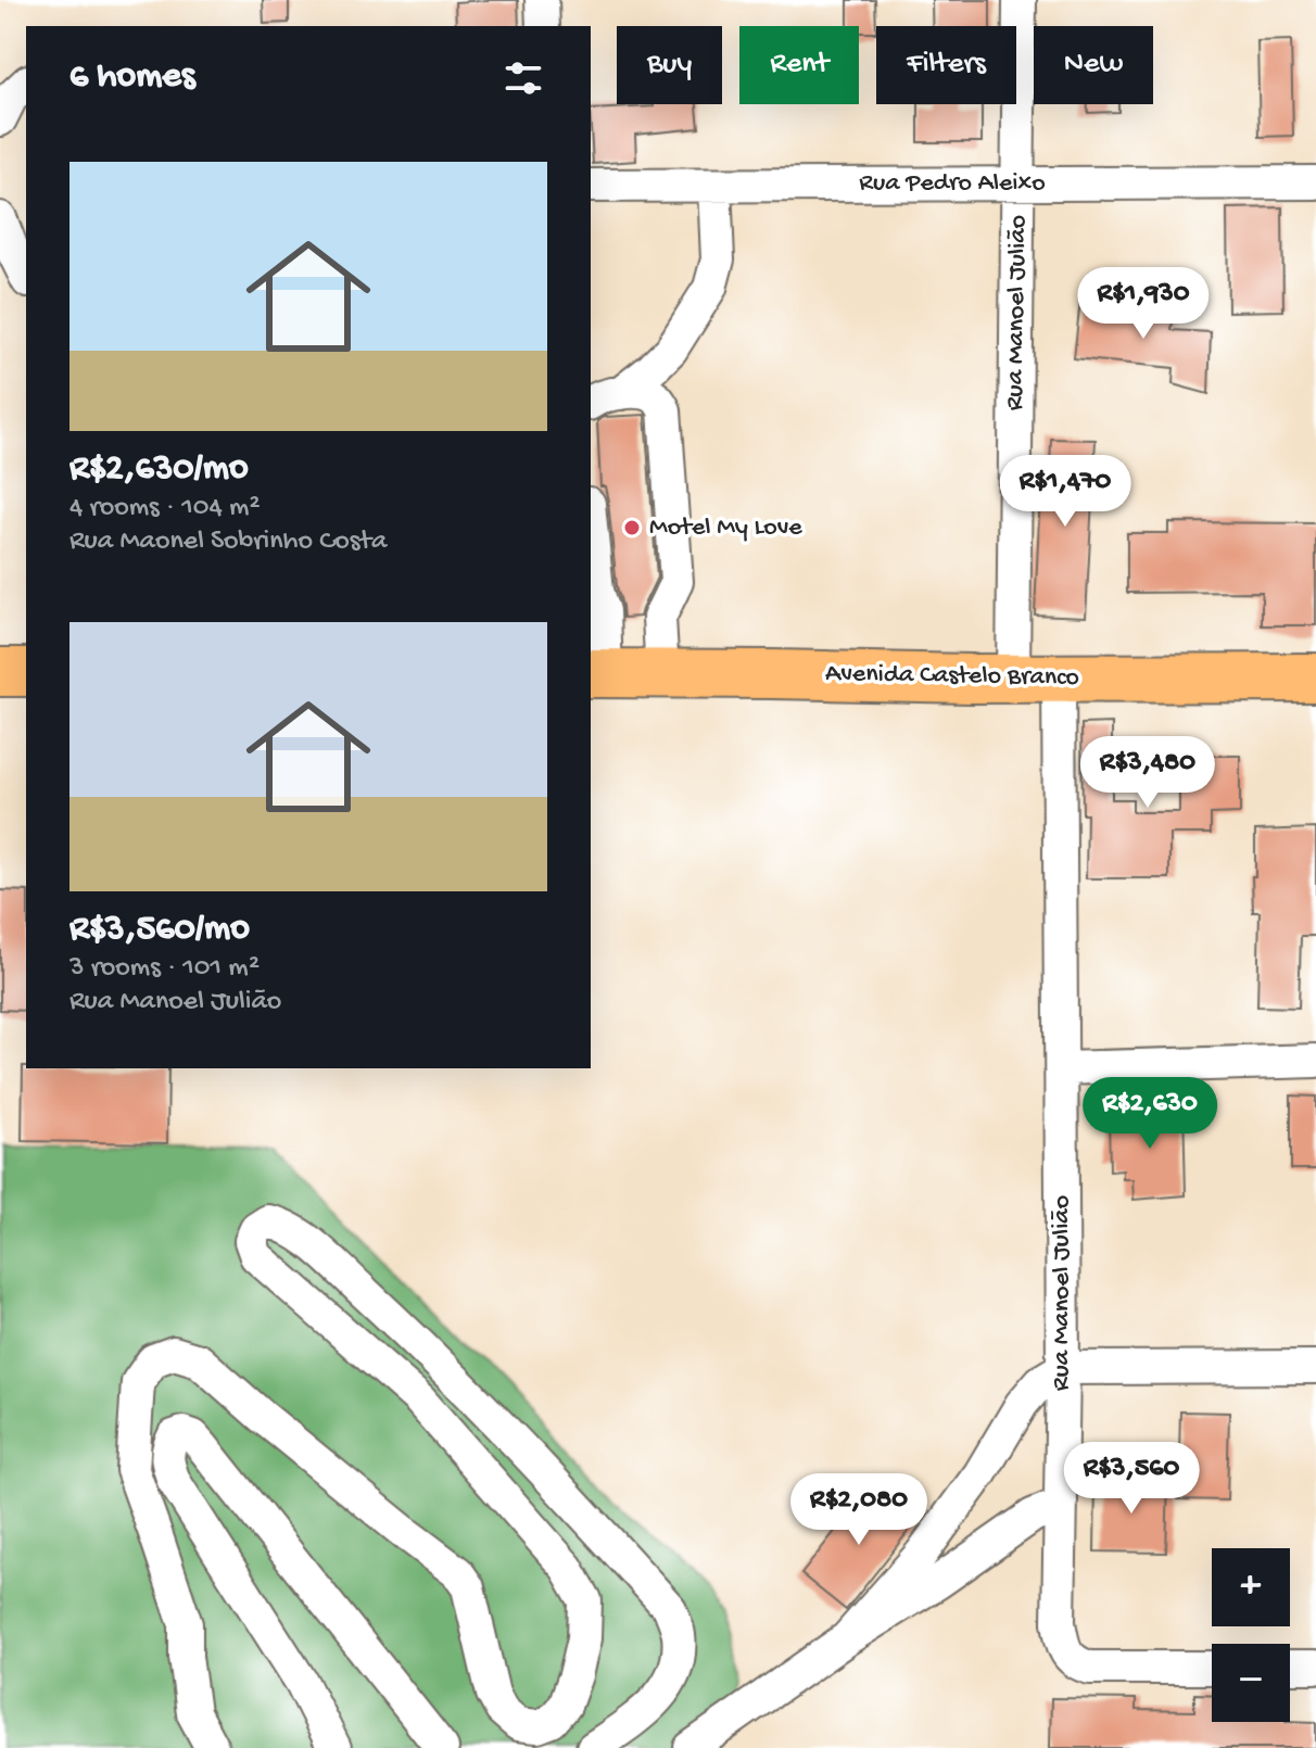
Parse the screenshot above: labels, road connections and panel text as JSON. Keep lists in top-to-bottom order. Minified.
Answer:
{"streets":{"highway":["Avenida Castelo Branco"],"street":["Rua Pedro Aleixo","Rua Manoel Julião"]},"crossings":[["Rua Pedro Aleixo","Rua Manoel Julião"],["Rua Manoel Julião","Avenida Castelo Branco"]],"places":["Motel My Love"],"page":{"chip":["Buy","Rent","Filters","New"],"heading":"6 homes","list":[{"name":"R$2,630/mo","note":"4 rooms · 104 m² · Rua Maonel Sobrinho Costa"},{"name":"R$3,560/mo","note":"3 rooms · 101 m² · Rua Manoel Julião"}],"price":["R$1,930","R$1,470","R$3,480","R$2,630","R$3,560","R$2,080"],"map_buttons":["+","−"]}}
